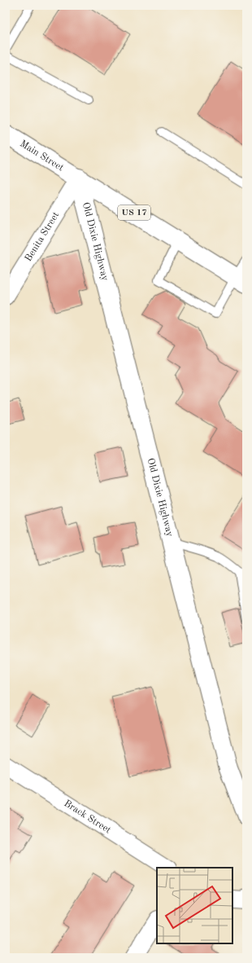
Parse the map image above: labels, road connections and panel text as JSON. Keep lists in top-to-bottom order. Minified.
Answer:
{"streets":{"street":["Main Street","US 17","Benita Street","Old Dixie Highway","Brack Street"]},"crossings":[["Main Street","US 17"],["Main Street","Benita Street"],["Main Street","Old Dixie Highway"],["US 17","Benita Street"],["US 17","Old Dixie Highway"],["Benita Street","Old Dixie Highway"]]}
